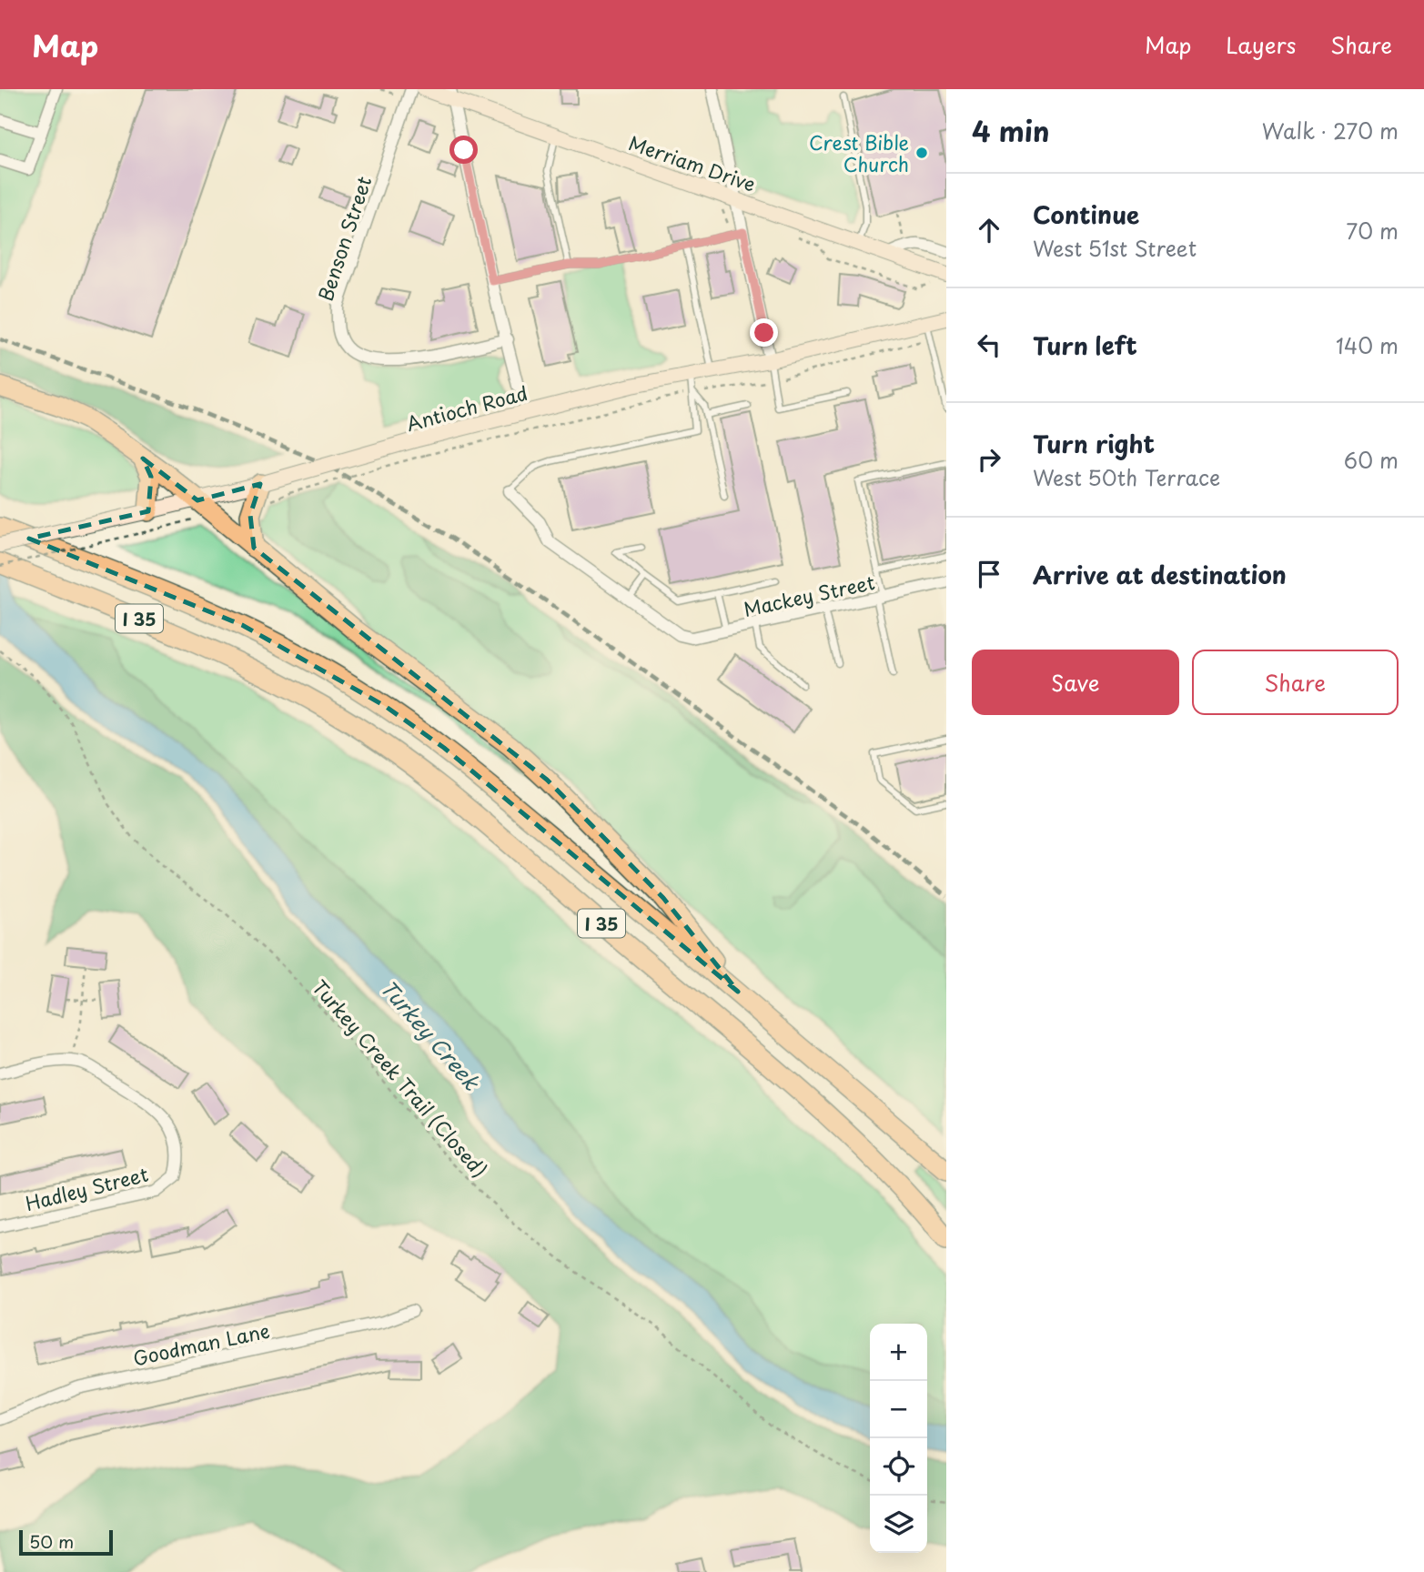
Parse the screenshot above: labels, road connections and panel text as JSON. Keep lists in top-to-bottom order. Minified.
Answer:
{"streets":{"highway":["I 35"],"main road":["Merriam Drive","Antioch Road"],"street":["Benson Street","Mackey Street","Hadley Street","Goodman Lane"],"path":["Turkey Creek Trail (Closed)"]},"water":["Turkey Creek"],"places":["Crest Bible Church"],"scale_bar":"50 m","page":{"header":"Map","nav":["Map","Layers","Share"],"heading":["4 min","Walk · 270 m"],"list":[["Continue","West 51st Street","70 m"],["Turn left","140 m"],["Turn right","West 50th Terrace","60 m"],"Arrive at destination"],"buttons":["Save","Share"],"map_buttons":["+","−"],"scale":"50 m"}}
